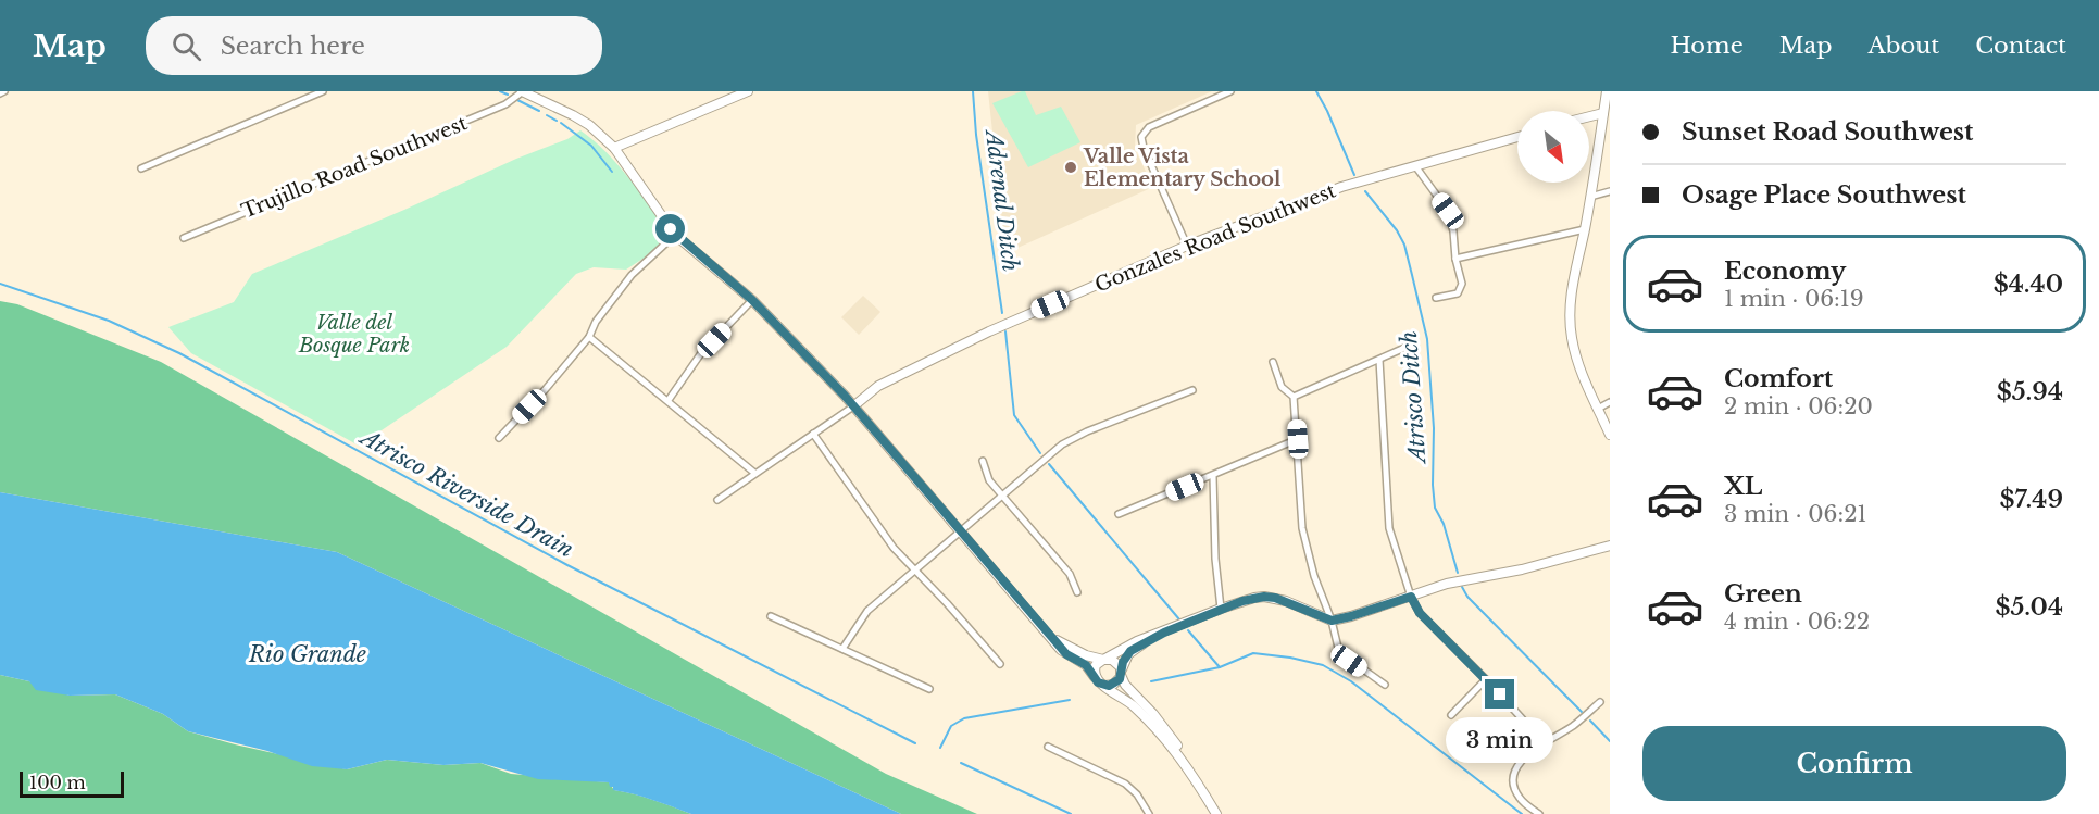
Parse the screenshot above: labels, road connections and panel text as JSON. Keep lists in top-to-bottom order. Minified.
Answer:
{"streets":{"street":["Trujillo Road Southwest","Gonzales Road Southwest"]},"water":["Adrenal Ditch","Atrisco Ditch","Atrisco Riverside Drain","Rio Grande"],"parks":["Valle del Bosque Park"],"places":["Valle Vista Elementary School"],"scale_bar":"100 m","north":"bottom right","page":{"header":"Map","search":"Search here","nav":["Home","Map","About","Contact"],"banner":["Sunset Road Southwest","Osage Place Southwest"],"list":[{"name":"Economy","note":"1 min · 06:19","value":"$4.40"},{"name":"Comfort","note":"2 min · 06:20","value":"$5.94"},{"name":"XL","note":"3 min · 06:21","value":"$7.49"},{"name":"Green","note":"4 min · 06:22","value":"$5.04"}],"buttons":"Confirm","bubble":"3 min","scale":"100 m"}}
